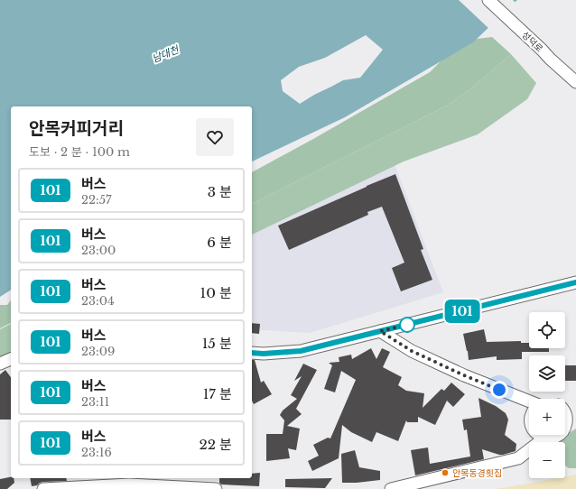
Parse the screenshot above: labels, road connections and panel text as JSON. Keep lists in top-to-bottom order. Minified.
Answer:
{"streets":{"street":["성덕로"]},"water":["남대천"],"places":["안목동경횟집"],"lines":["bus line 101"],"page":{"on_map":"101","heading":["안목커피거리","도보 · 2 분 · 100 m"],"list":[{"mark":"101","name":"버스","note":"22:57","value":"3 분"},{"mark":"101","name":"버스","note":"23:00","value":"6 분"},{"mark":"101","name":"버스","note":"23:04","value":"10 분"},{"mark":"101","name":"버스","note":"23:09","value":"15 분"},{"mark":"101","name":"버스","note":"23:11","value":"17 분"},{"mark":"101","name":"버스","note":"23:16","value":"22 분"}],"map_buttons":["+","−"]}}
